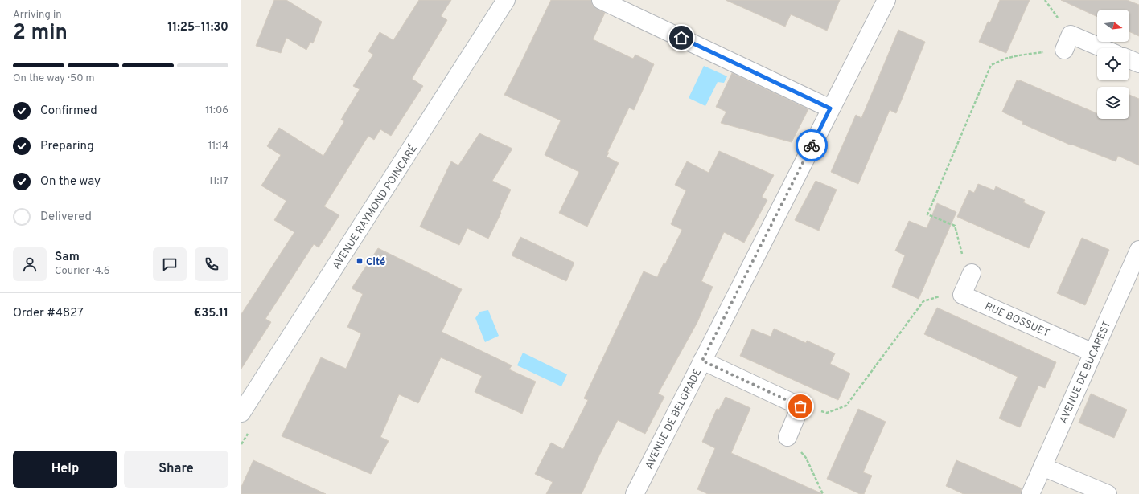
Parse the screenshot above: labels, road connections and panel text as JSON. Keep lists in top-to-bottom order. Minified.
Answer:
{"streets":{"street":["AVENUE RAYMOND POINCARÉ","RUE BOSSUET","AVENUE DE BUCAREST","AVENUE DE BELGRADE"]},"crossings":[["RUE BOSSUET","AVENUE DE BUCAREST"]],"places":{"transit":["Cité"]},"north":"right","page":{"heading":["2 min","Arriving in","11:25–11:30"],"panel":["Sam","Courier · 4.6","Order #4827","€35.11"],"bar":"On the way · 50 m","list":[["Confirmed","11:06"],["Preparing","11:14"],["On the way","11:17"],"Delivered"],"buttons":["Help","Share"]}}
